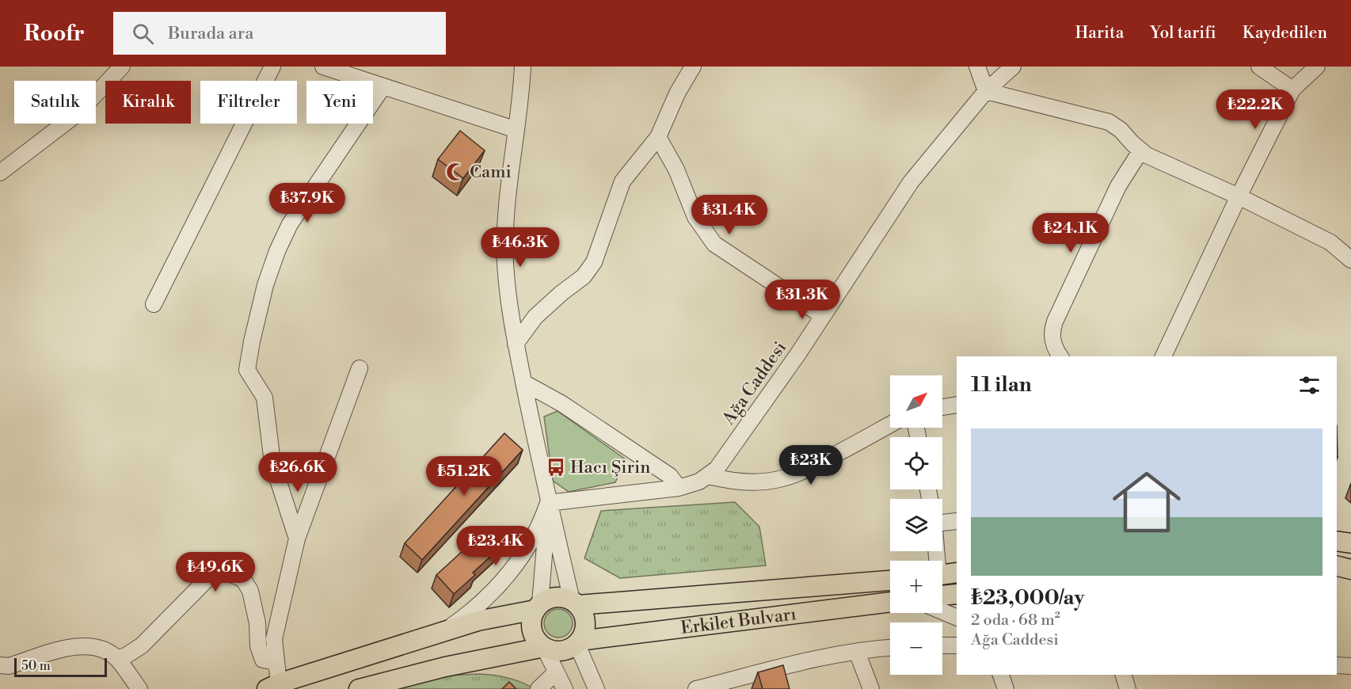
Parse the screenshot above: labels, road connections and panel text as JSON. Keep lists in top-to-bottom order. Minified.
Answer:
{"streets":{"main road":["Erkilet Bulvarı"],"street":["Ağa Caddesi"]},"places":{"mosque":["Cami"],"bus stop":["Hacı Şirin"]},"scale_bar":"50 m","north":"top right","page":{"header":"Roofr","search":"Burada ara","nav":["Harita","Yol tarifi","Kaydedilen"],"chip":["Satılık","Kiralık","Filtreler","Yeni"],"price":["₺22.2K","₺37.9K","₺31.4K","₺24.1K","₺46.3K","₺31.3K","₺23K","₺26.6K","₺51.2K","₺23.4K","₺49.6K"],"heading":"11 ilan","map_buttons":["+","−"],"list":[{"name":"₺23,000/ay","note":"2 oda · 68 m² · Ağa Caddesi"}],"scale":"50 m"}}
